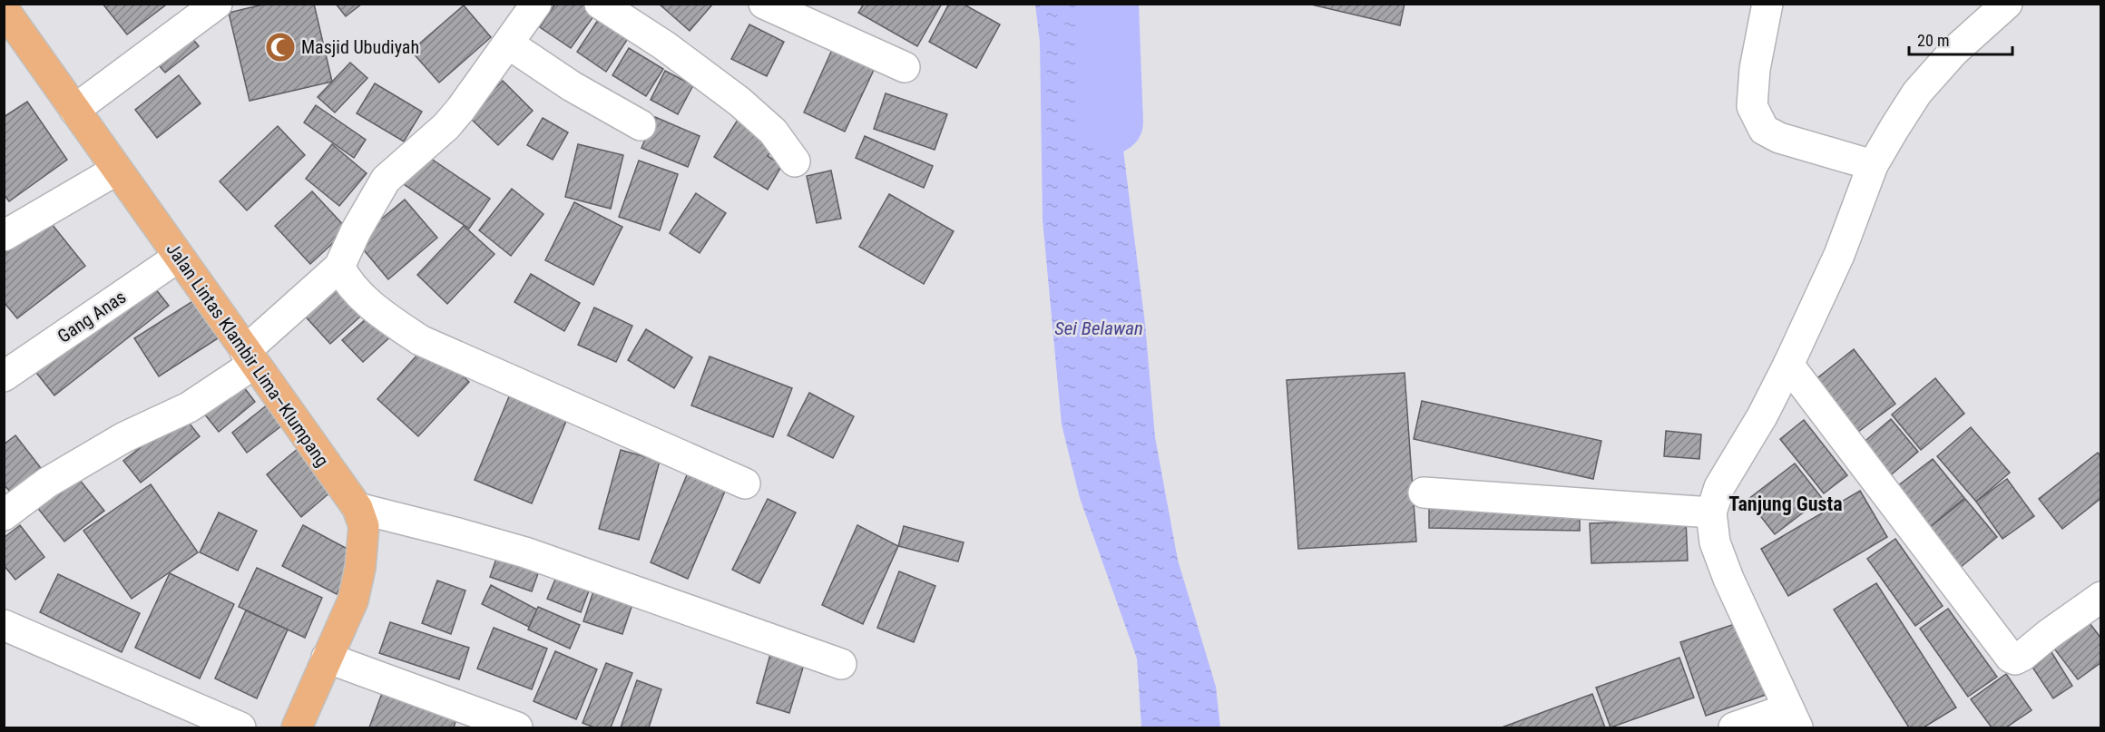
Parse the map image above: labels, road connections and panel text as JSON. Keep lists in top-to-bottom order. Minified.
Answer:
{"streets":{"main road":["Jalan Lintas Klambir Lima–Klumpang"],"street":["Gang Anas"]},"crossings":[["Gang Anas","Jalan Lintas Klambir Lima–Klumpang"]],"districts":["Tanjung Gusta"],"water":["Sei Belawan"],"places":{"mosque":["Masjid Ubudiyah"]},"scale_bar":"20 m"}
